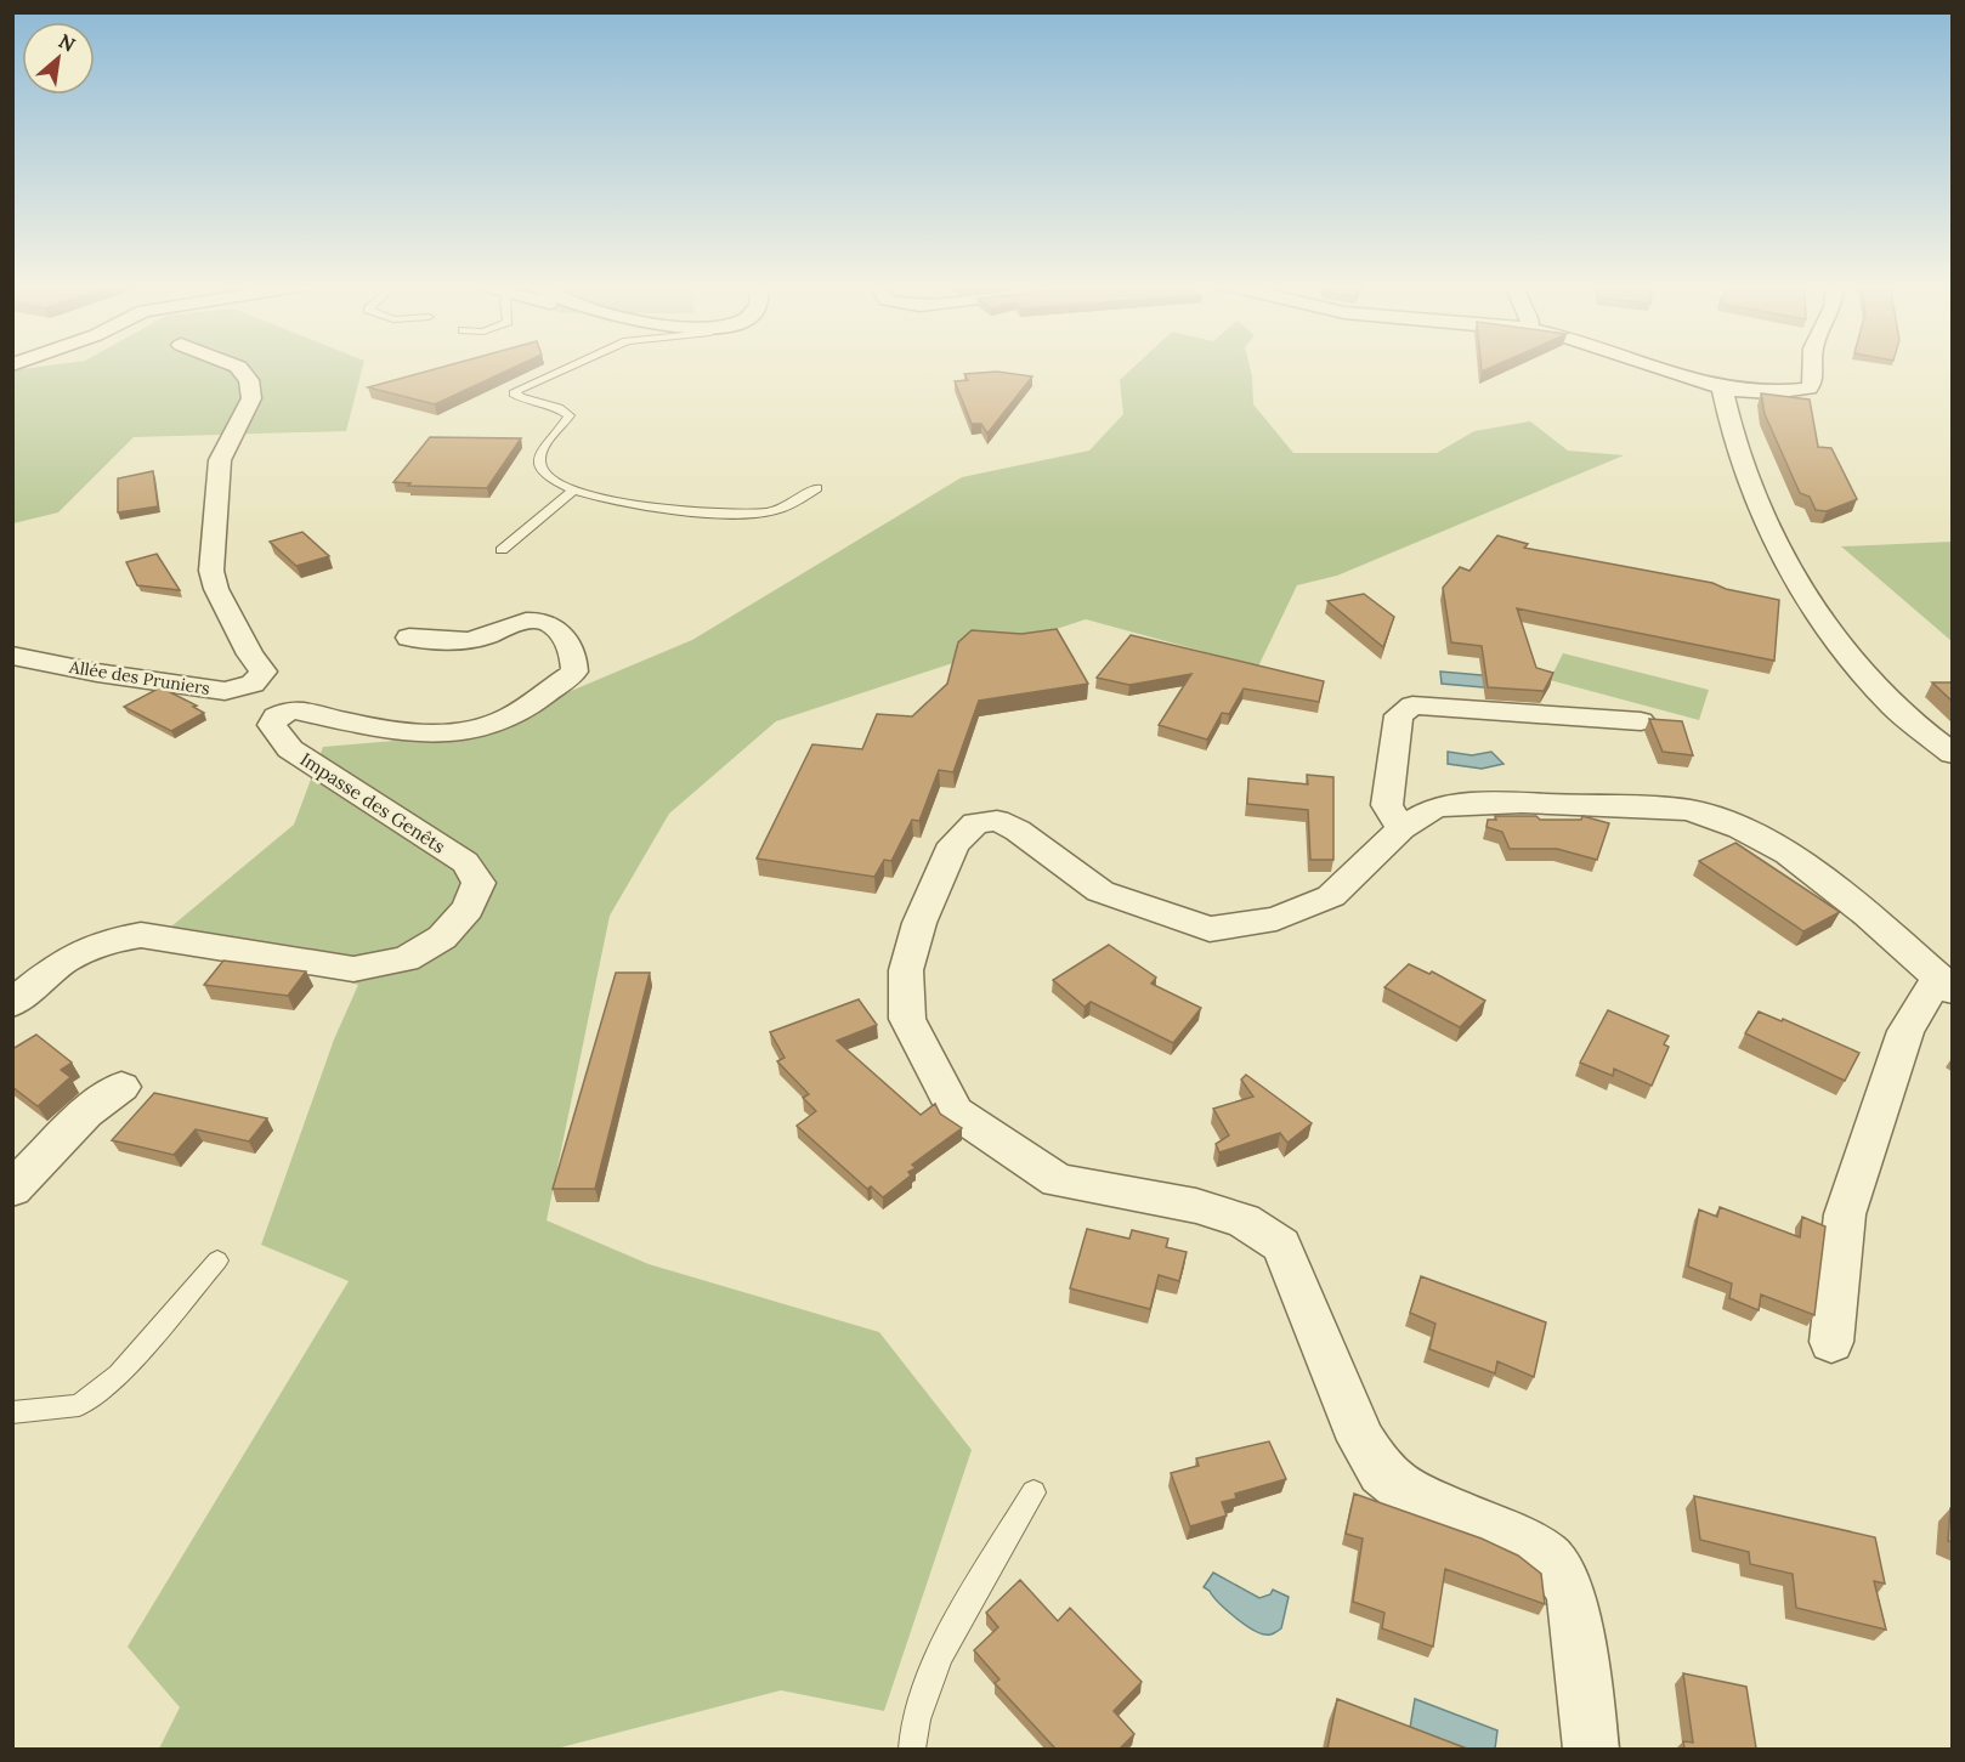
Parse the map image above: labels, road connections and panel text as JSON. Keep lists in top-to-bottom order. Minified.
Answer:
{"streets":{"street":["Allée des Pruniers","Impasse des Genêts"]},"north":"top right"}
